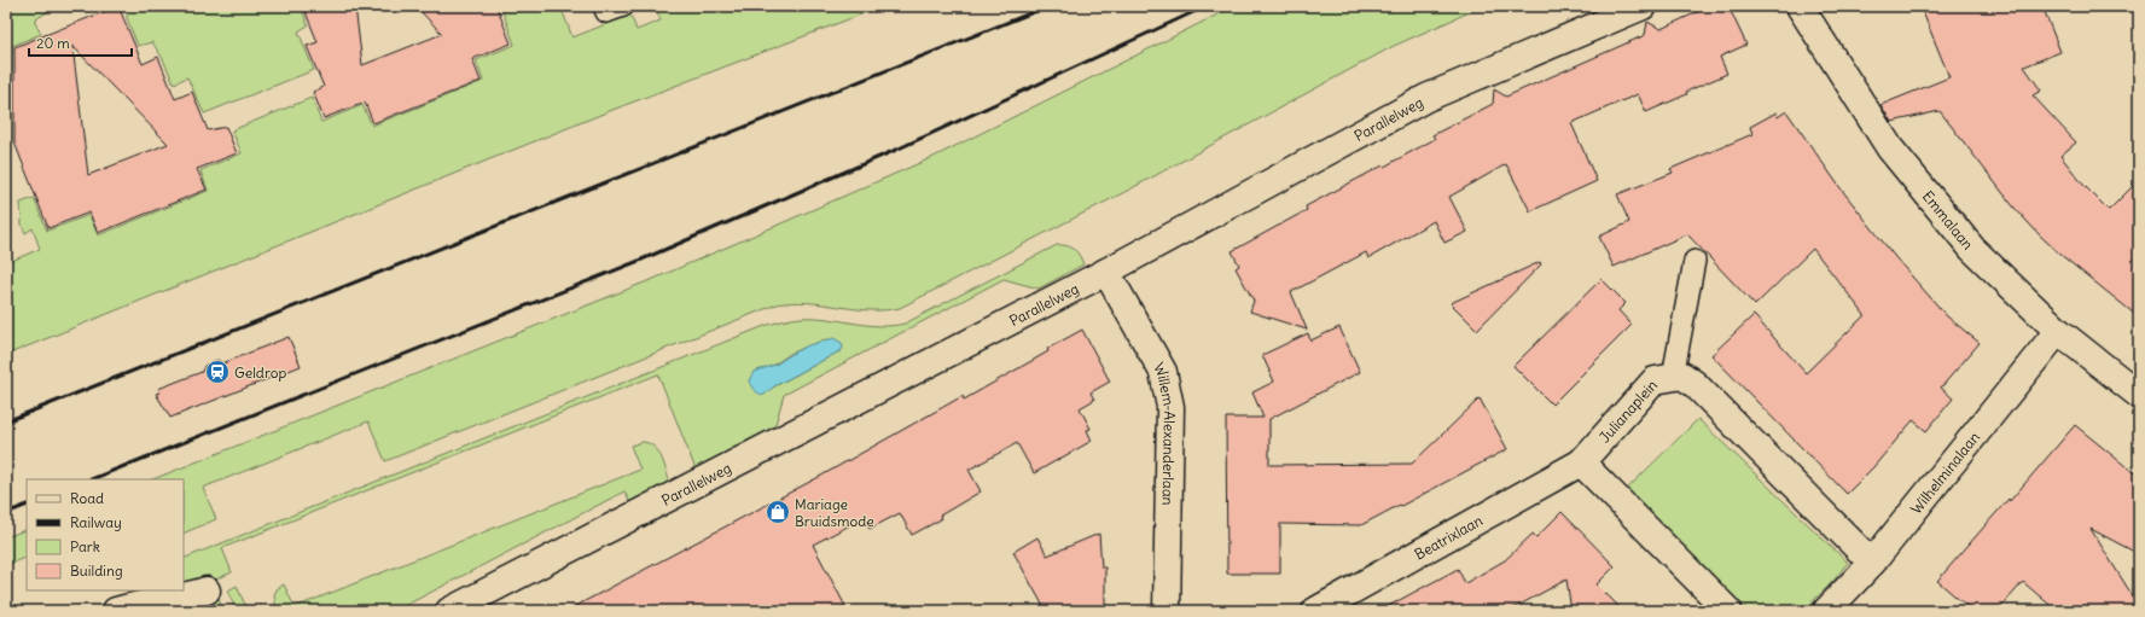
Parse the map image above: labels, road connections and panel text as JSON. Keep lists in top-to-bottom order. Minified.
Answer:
{"streets":{"street":["Parallelweg","Emmalaan","Julianaplein","Willem-Alexanderlaan","Wilhelminalaan","Beatrixlaan"]},"crossings":[["Parallelweg","Willem-Alexanderlaan"],["Emmalaan","Wilhelminalaan"],["Julianaplein","Wilhelminalaan"],["Julianaplein","Beatrixlaan"]],"places":{"station":["Geldrop"],"shop":["Mariage Bruidsmode"]},"legend":["Road","Railway","Park","Building"],"scale_bar":"20 m"}
